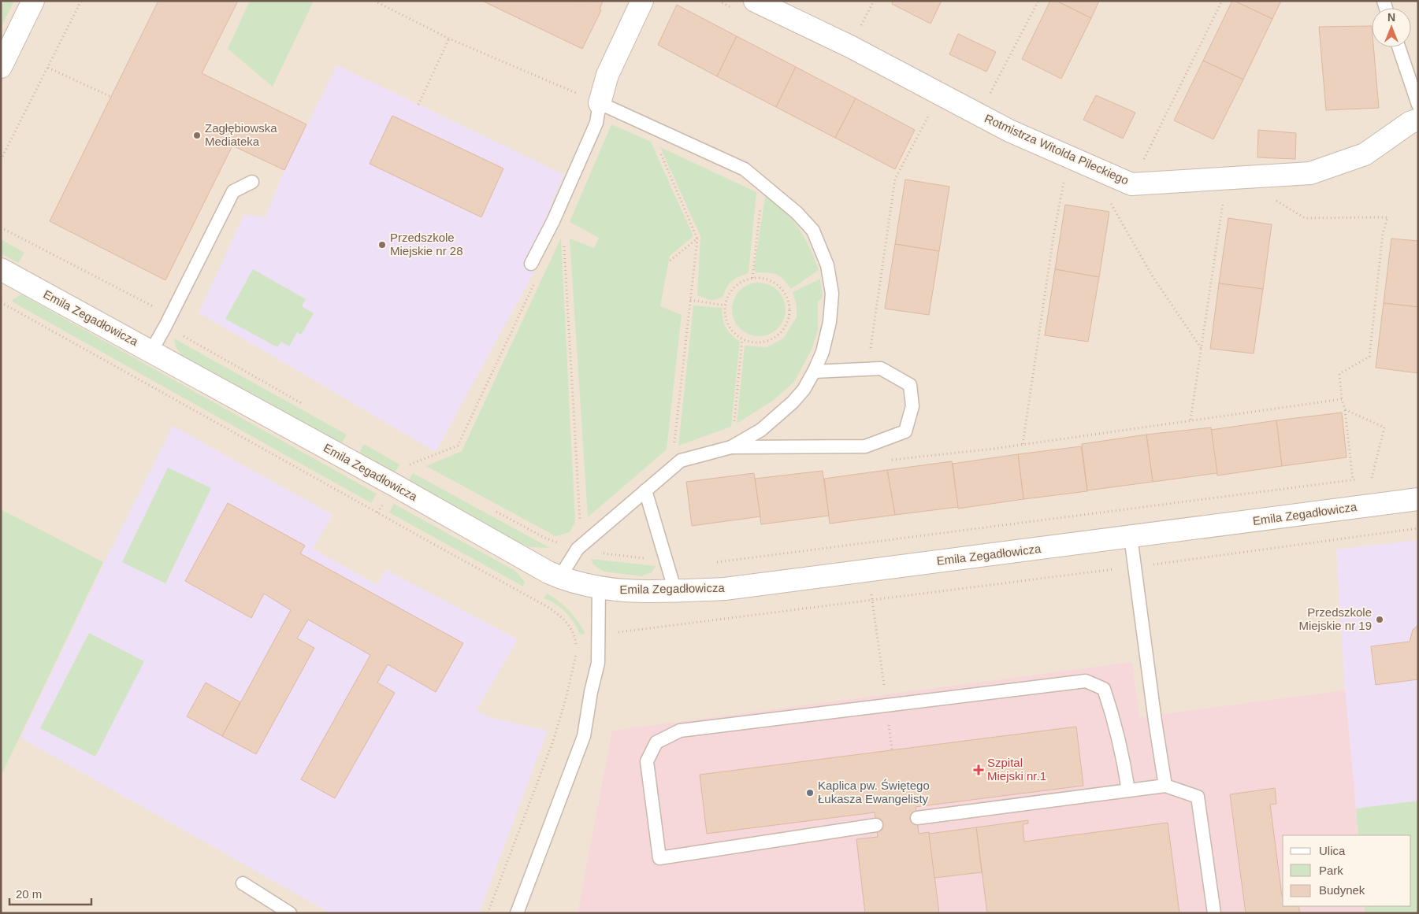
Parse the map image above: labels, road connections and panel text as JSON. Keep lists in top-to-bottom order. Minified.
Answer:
{"streets":{"street":["Rotmistrza Witolda Pileckiego","Emila Zegadłowicza"]},"places":{"other":["Zagłębiowska Mediateka","Przedszkole Miejskie nr 28","Przedszkole Miejskie nr 19","Kaplica pw. Świętego Łukasza Ewangelisty"],"health":["Szpital Miejski nr.1"]},"legend":["Ulica","Park","Budynek"],"scale_bar":"20 m","north":"top"}
